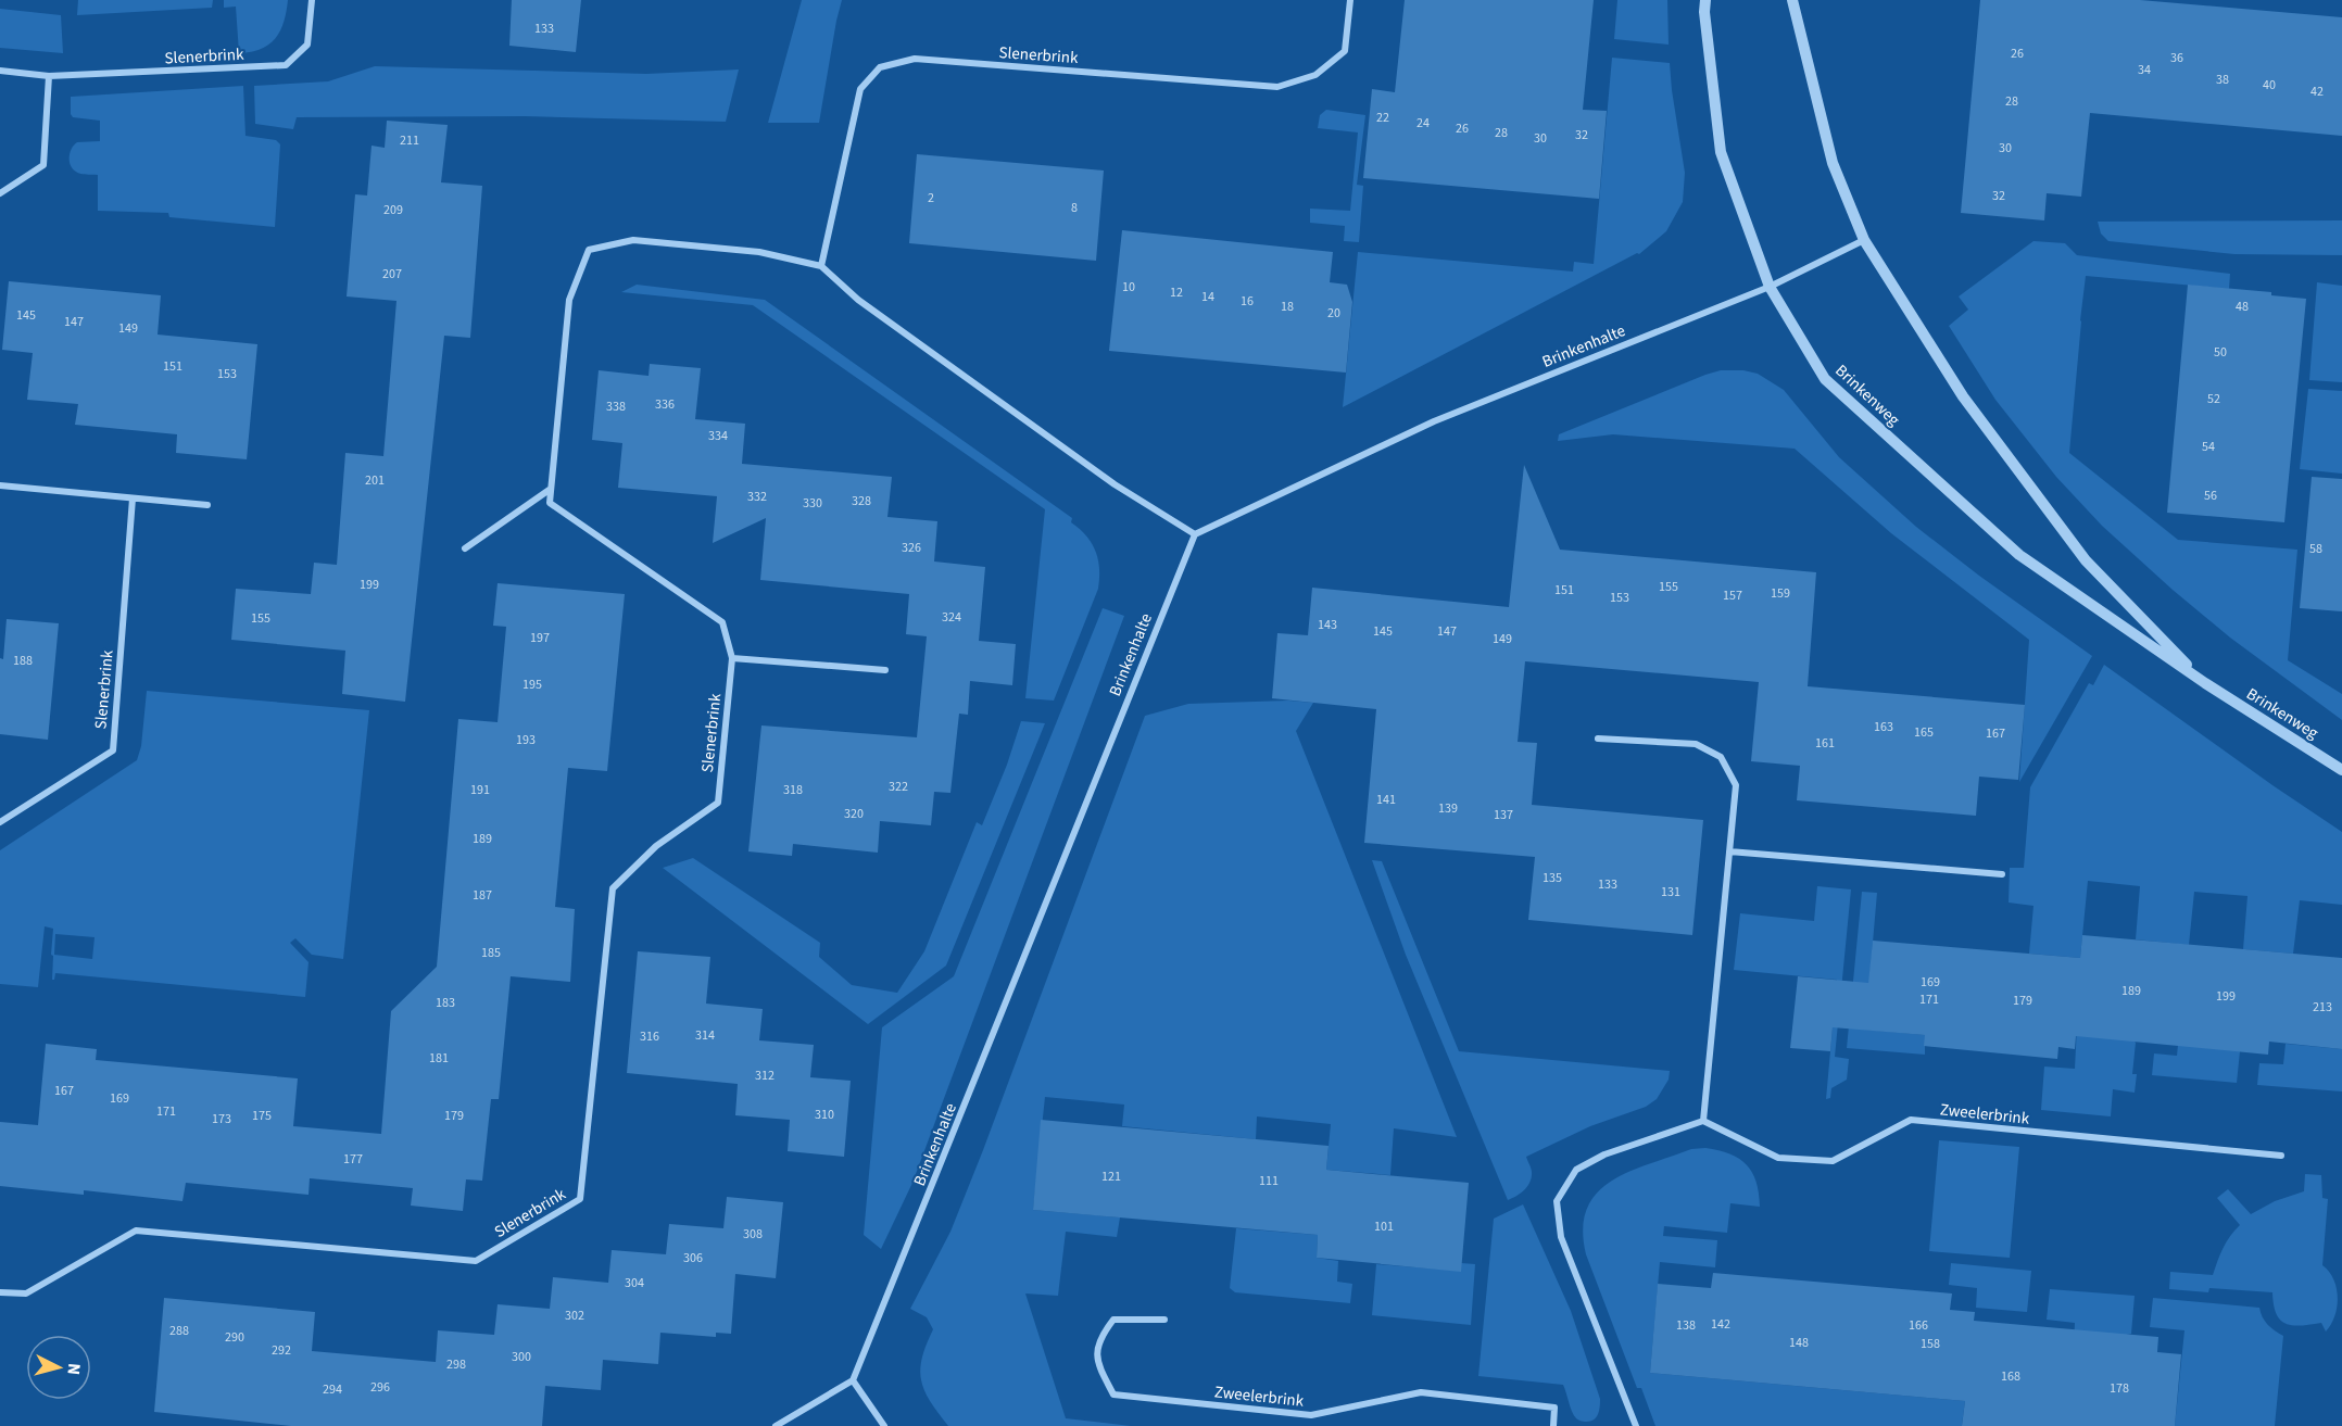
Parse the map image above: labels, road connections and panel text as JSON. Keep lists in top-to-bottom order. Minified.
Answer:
{"streets":{"street":["Slenerbrink","Brinkenhalte","Brinkenweg","Zweelerbrink"]},"crossings":[["Brinkenhalte","Brinkenweg"]],"house_numbers":["133","26","36","34","38","40","42","28","22","24","26","28","32","30","211","30","32","2","8","209","207","10","12","14","16","18","48","20","145","147","149","50","151","153","52","336","338","334","54","201","56","332","328","330","326","58","199","155","151","159","157","153","324","155","143","145","147","197","149","188","195","163","165","167","193","161","322","191","318","141","139","320","137","189","135","133","131","187","185","169","189","199","171","179","183","213","314","316","181","312","167","169","171","310","175","179","173","177","121","111","101","308","306","304","302","142","138","166","288","290","148","158","292","300","298","168","296","178","294"],"north":"right"}
